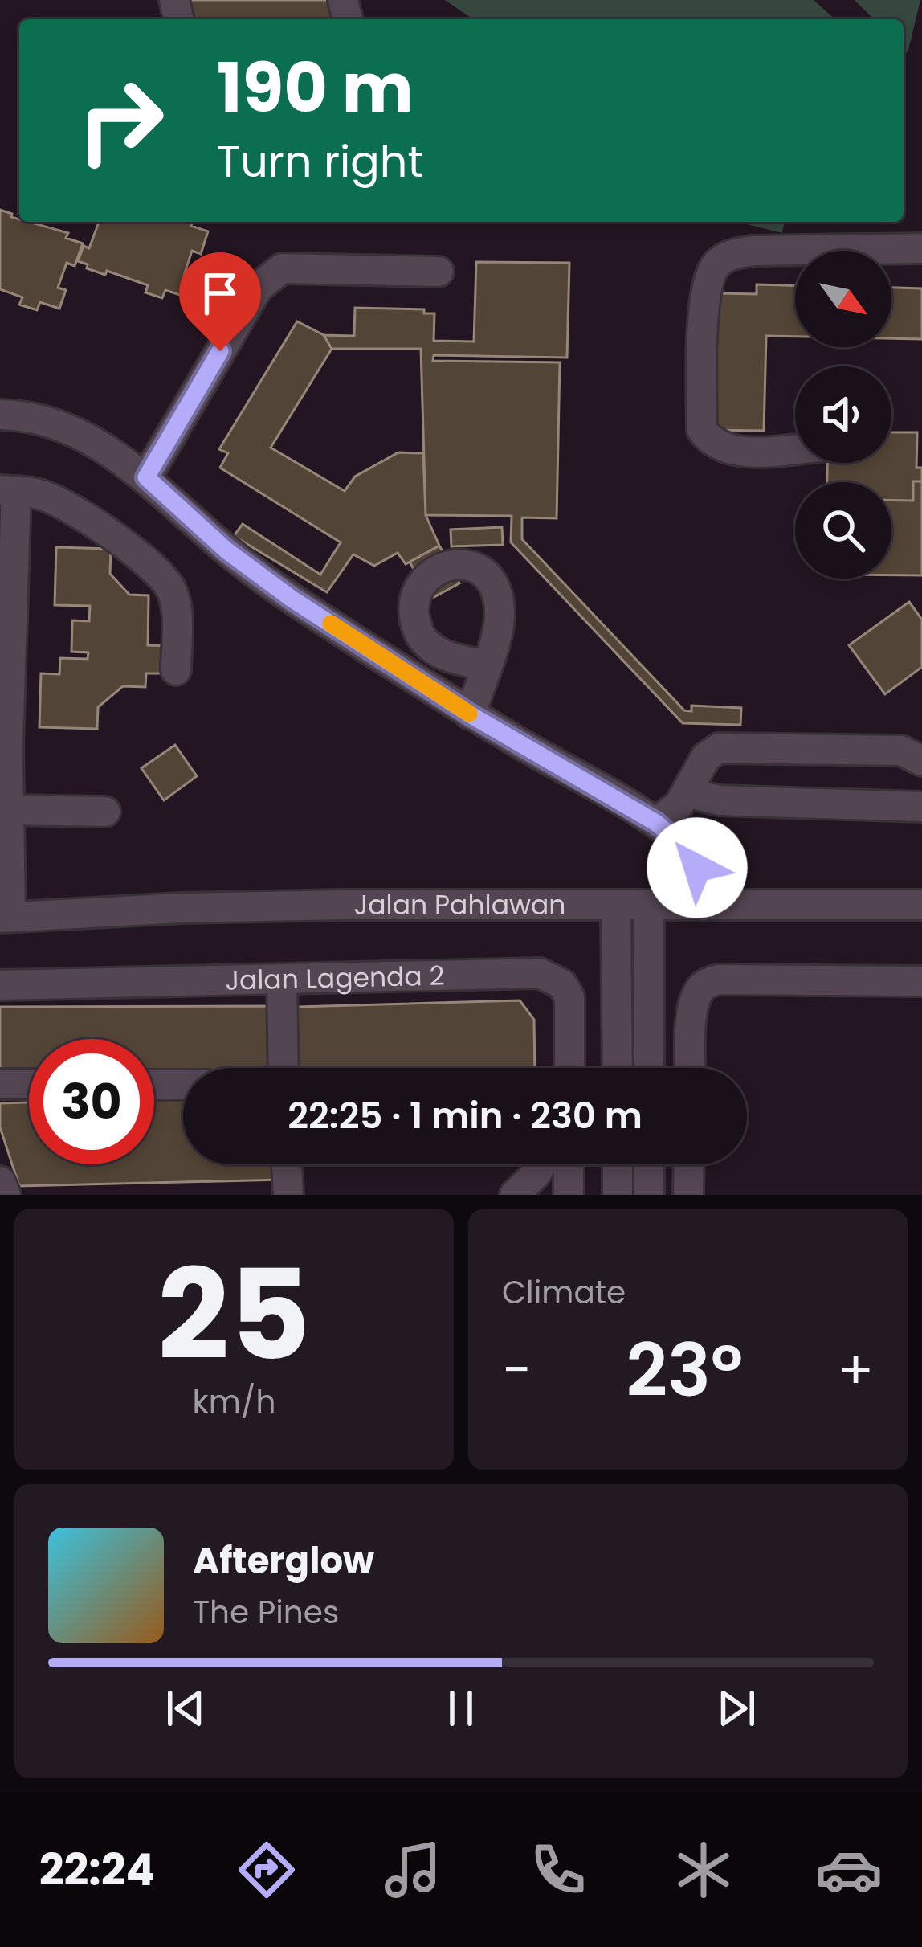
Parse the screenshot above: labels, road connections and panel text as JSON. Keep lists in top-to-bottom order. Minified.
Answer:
{"streets":{"street":["Jalan Pahlawan","Jalan Lagenda 2"]},"north":"bottom right","page":{"turn":["190 m","Turn right"],"limit":"30","trip":"22:25 · 1 min · 230 m","tile":[["25","km/h"],"Climate"],"heat":["−","23°","+"],"song":["Afterglow","The Pines"],"tabs":"22:24"}}
